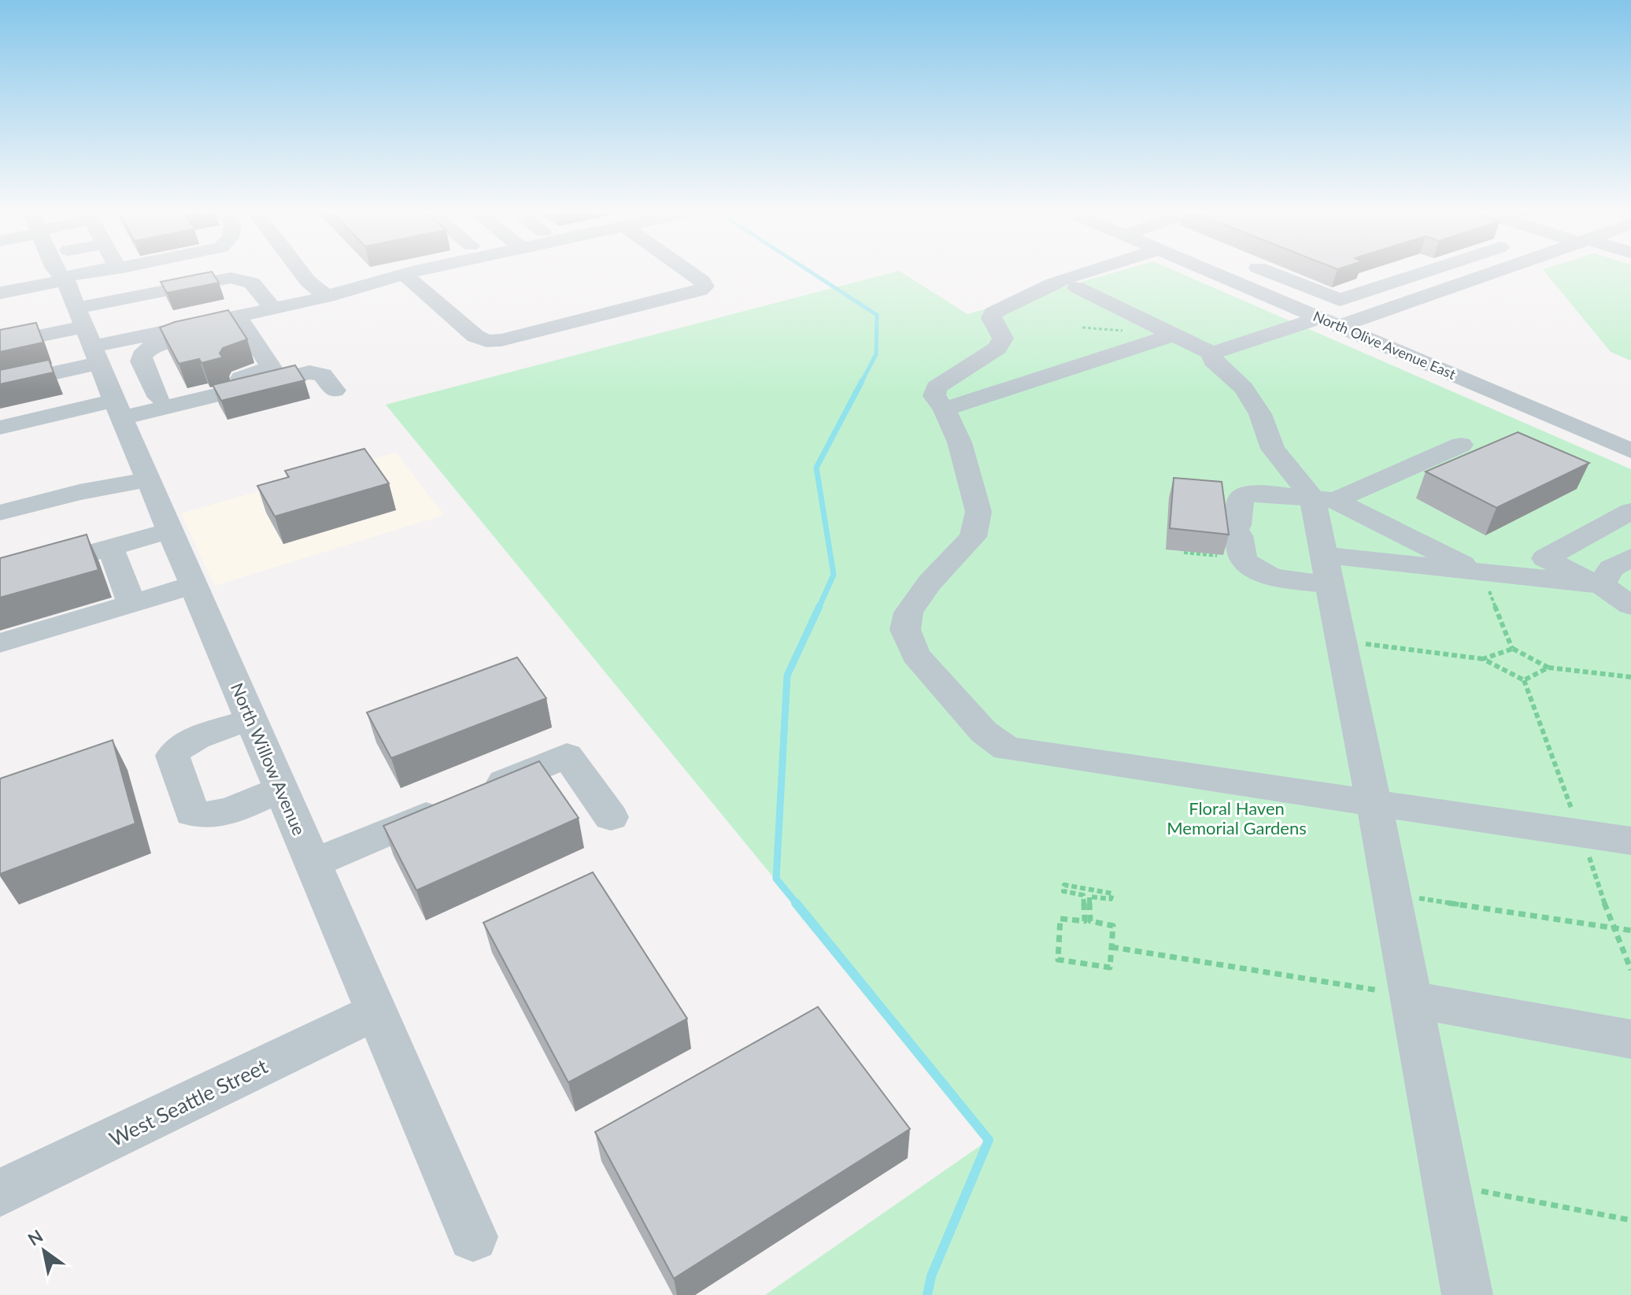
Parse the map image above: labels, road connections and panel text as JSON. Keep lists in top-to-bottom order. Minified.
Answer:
{"streets":{"street":["North Olive Avenue East","North Willow Avenue","West Seattle Street"]},"crossings":[["North Willow Avenue","West Seattle Street"]],"parks":["Floral Haven Memorial Gardens"],"north":"top left"}
